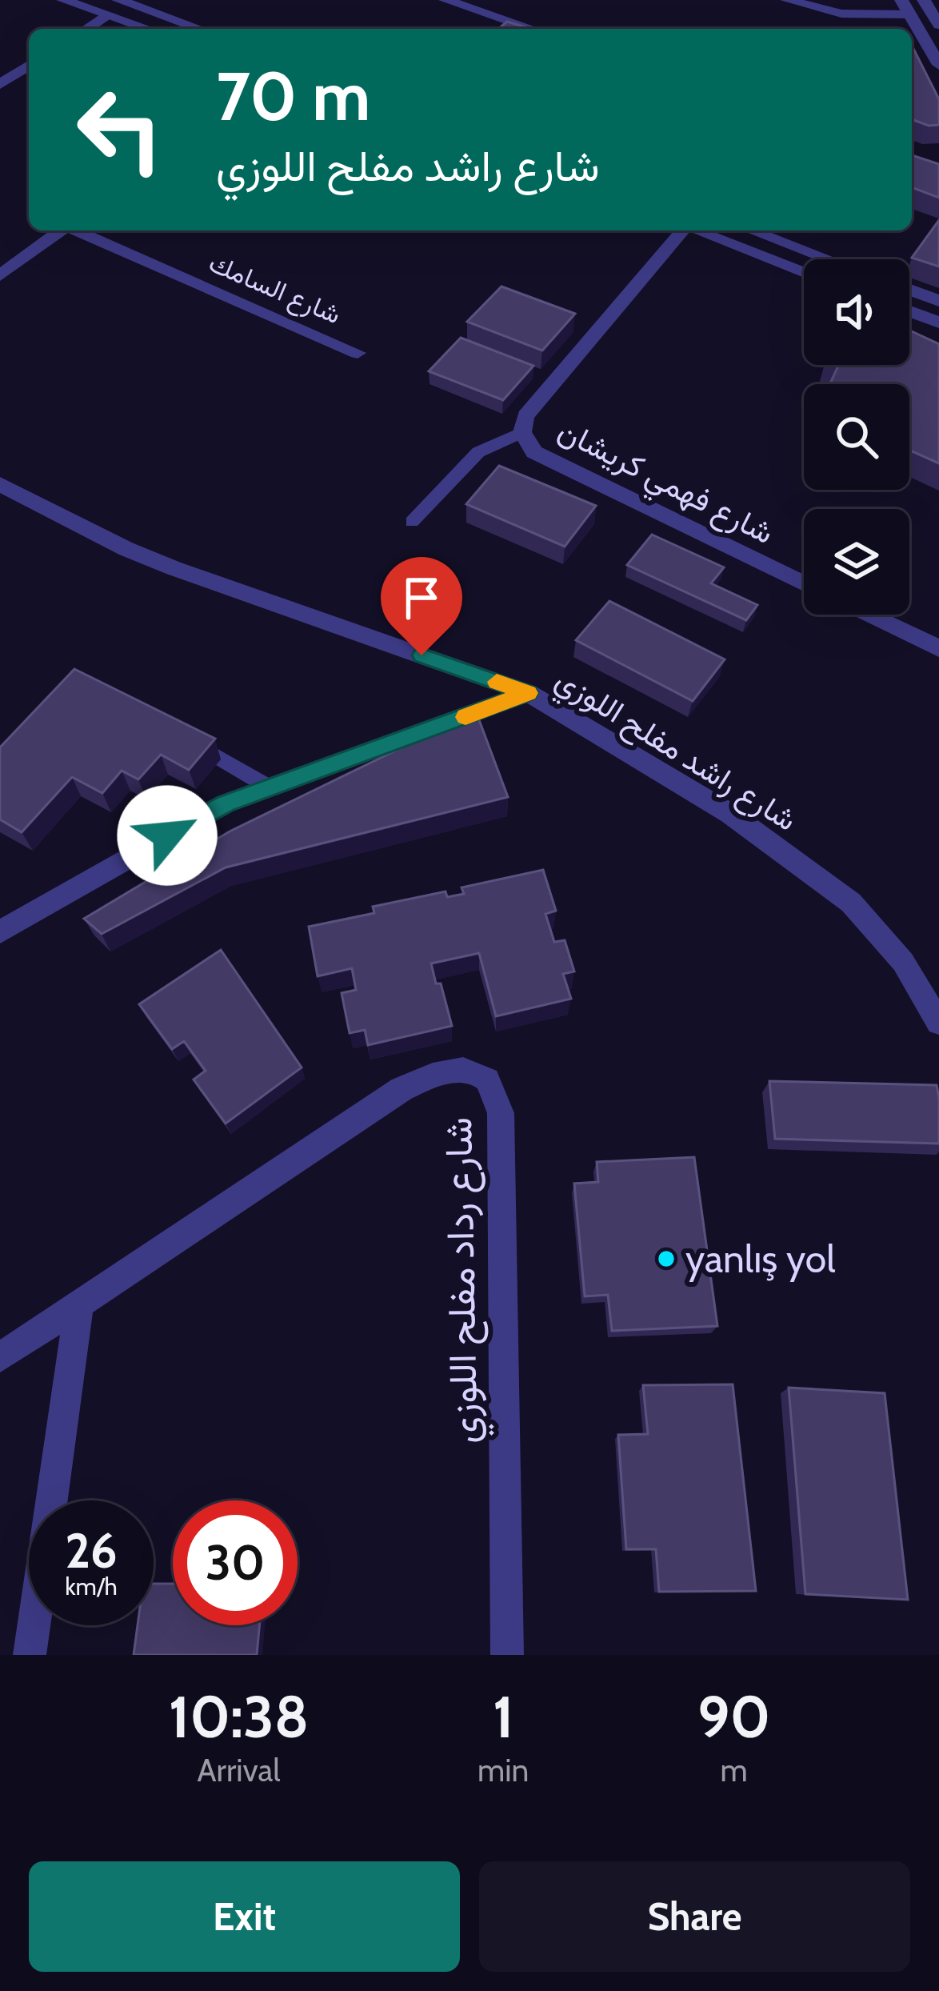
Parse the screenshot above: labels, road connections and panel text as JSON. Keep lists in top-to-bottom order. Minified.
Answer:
{"streets":{"street":["شارع السامك","شارع فهمي كريشان","شارع راشد مفلح اللوزي","شارع رداد مفلح اللوزي"]},"places":["yanlış yol"],"page":{"turn":["70 m","شارع راشد مفلح اللوزي"],"speed":"26 km/h","limit":"30","eta":["10:38","Arrival","1","min","90","m"],"buttons":["Exit","Share"]}}
